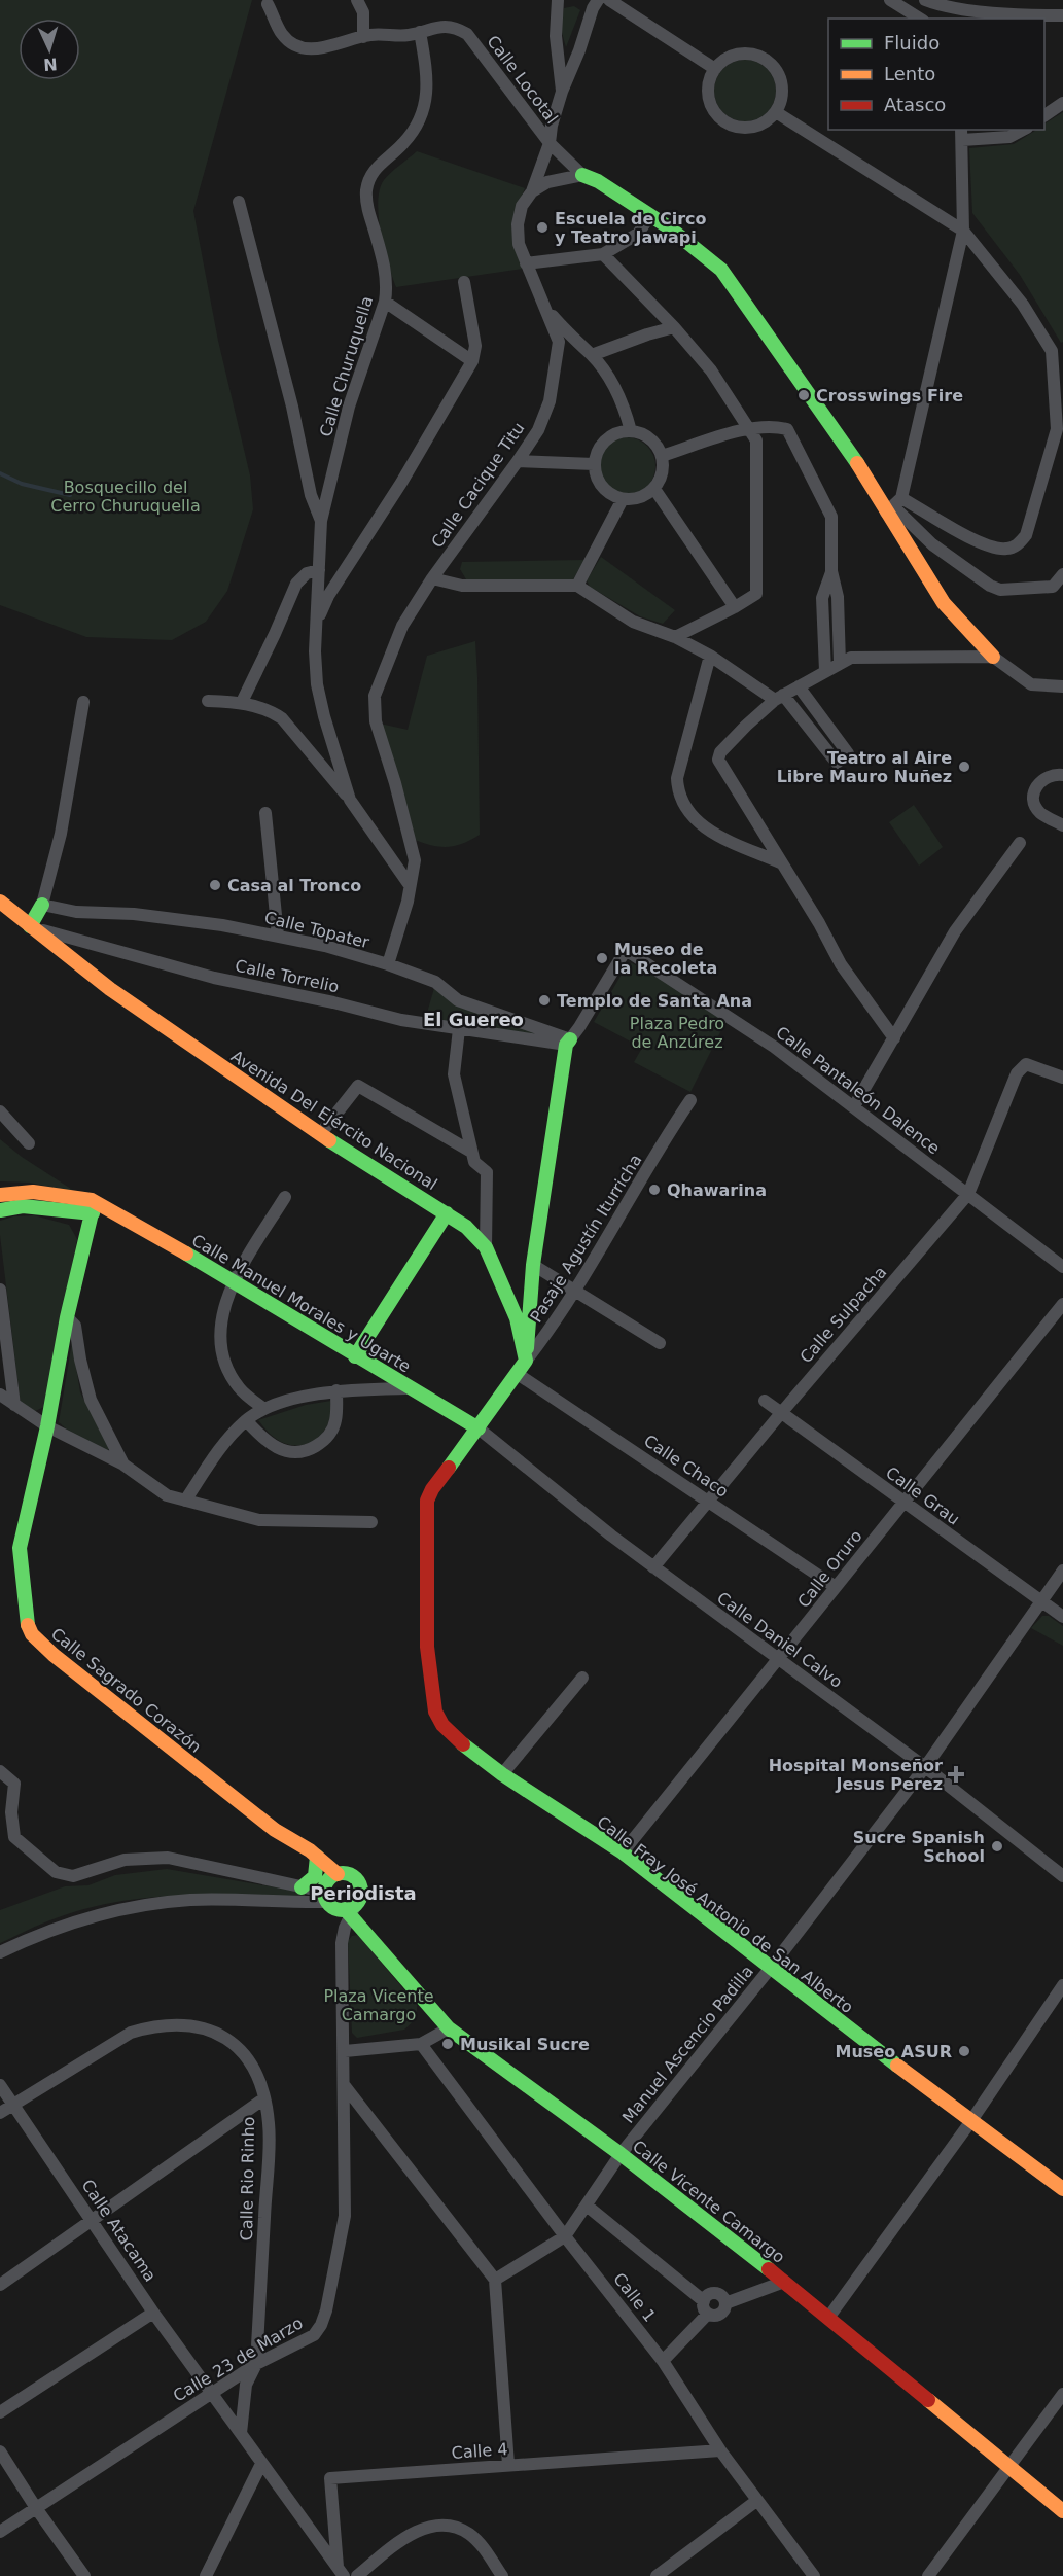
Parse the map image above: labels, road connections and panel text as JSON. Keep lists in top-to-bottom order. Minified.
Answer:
{"streets":{"main road":["Avenida Del Ejército Nacional","Calle Manuel Morales y Ugarte","Calle Sagrado Corazón","Calle Fray José Antonio de San Alberto","Calle Vicente Camargo"],"street":["Calle Locotal","Calle Churuquella","Calle Cacique Titu","Calle Topater","Calle Torrelio","Calle Pantaleón Dalence","Pasaje Agustín Iturricha","Calle Sulpacha","Calle Chaco","Calle Grau","Calle Oruro","Calle Daniel Calvo","Manuel Ascencio Padilla","Calle Rio Rinho","Calle Atacama","Calle 1","Calle 23 de Marzo","Calle 4"]},"crossings":[["Calle Locotal","Calle Churuquella"],["Calle Locotal","Calle Cacique Titu"],["Calle Cacique Titu","Calle Topater"],["Calle Topater","Calle Torrelio"],["Calle Topater","Calle Pantaleón Dalence"],["Calle Torrelio","Calle Pantaleón Dalence"],["Calle Torrelio","Avenida Del Ejército Nacional"],["Calle Pantaleón Dalence","Calle Sulpacha"],["Avenida Del Ejército Nacional","Pasaje Agustín Iturricha"],["Calle Manuel Morales y Ugarte","Calle Daniel Calvo"],["Calle Manuel Morales y Ugarte","Calle Fray José Antonio de San Alberto"],["Calle Sulpacha","Calle Chaco"],["Calle Sulpacha","Calle Grau"],["Calle Sulpacha","Calle Daniel Calvo"],["Calle Chaco","Calle Oruro"],["Calle Grau","Calle Oruro"],["Calle Grau","Manuel Ascencio Padilla"],["Calle Oruro","Calle Daniel Calvo"],["Calle Oruro","Calle Fray José Antonio de San Alberto"],["Calle Daniel Calvo","Calle Fray José Antonio de San Alberto"],["Calle Daniel Calvo","Manuel Ascencio Padilla"],["Calle Sagrado Corazón","Calle Vicente Camargo"],["Calle Sagrado Corazón","Calle 23 de Marzo"],["Calle Fray José Antonio de San Alberto","Manuel Ascencio Padilla"],["Manuel Ascencio Padilla","Calle Vicente Camargo"],["Manuel Ascencio Padilla","Calle 1"],["Calle Rio Rinho","Calle Atacama"],["Calle Rio Rinho","Calle 23 de Marzo"],["Calle Vicente Camargo","Calle 23 de Marzo"],["Calle Atacama","Calle 23 de Marzo"],["Calle Atacama","Calle 4"],["Calle 1","Calle 4"]],"districts":["El Guereo","Periodista"],"parks":["Bosquecillo del Cerro Churuquella","Plaza Pedro de Anzúrez","Plaza Vicente Camargo"],"places":{"other":["Escuela de Circo y Teatro Jawapi","Crosswings Fire","Teatro al Aire Libre Mauro Nuñez","Casa al Tronco","Museo de la Recoleta","Templo de Santa Ana","Qhawarina","Sucre Spanish School","Musikal Sucre","Museo ASUR"],"health":["Hospital Monseñor Jesus Perez"]},"legend":["Fluido","Lento","Atasco"],"north":"bottom"}
